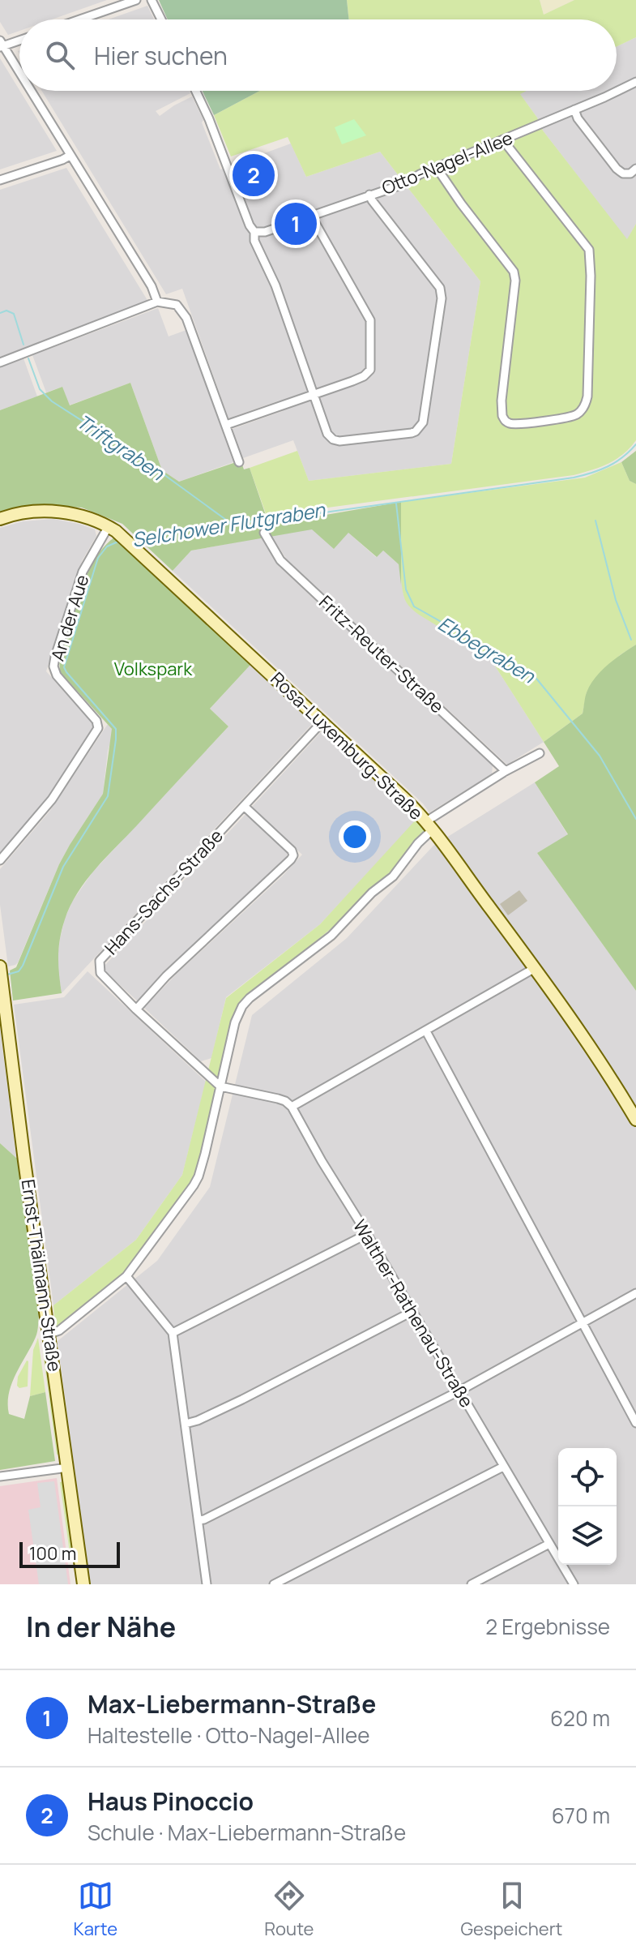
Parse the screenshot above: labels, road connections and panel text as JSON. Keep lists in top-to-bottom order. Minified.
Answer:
{"streets":{"street":["Otto-Nagel-Allee","An der Aue","Fritz-Reuter-Straße","Rosa-Luxemburg-Straße","Hans-Sachs-Straße","Ernst-Thälmann-Straße","Walther-Rathenau-Straße"]},"crossings":[["An der Aue","Rosa-Luxemburg-Straße"],["Rosa-Luxemburg-Straße","Hans-Sachs-Straße"]],"water":["Triftgraben","Selchower Flutgraben","Ebbegraben"],"parks":["Volkspark"],"scale_bar":"100 m","page":{"search":"Hier suchen","pins":["2","1"],"scale":"100 m","heading":["In der Nähe","2 Ergebnisse"],"list":[{"mark":"1","name":"Max-Liebermann-Straße","note":"Haltestelle · Otto-Nagel-Allee","value":"620 m"},{"mark":"2","name":"Haus Pinoccio","note":"Schule · Max-Liebermann-Straße","value":"670 m"}],"nav":["Karte","Route","Gespeichert"]}}
